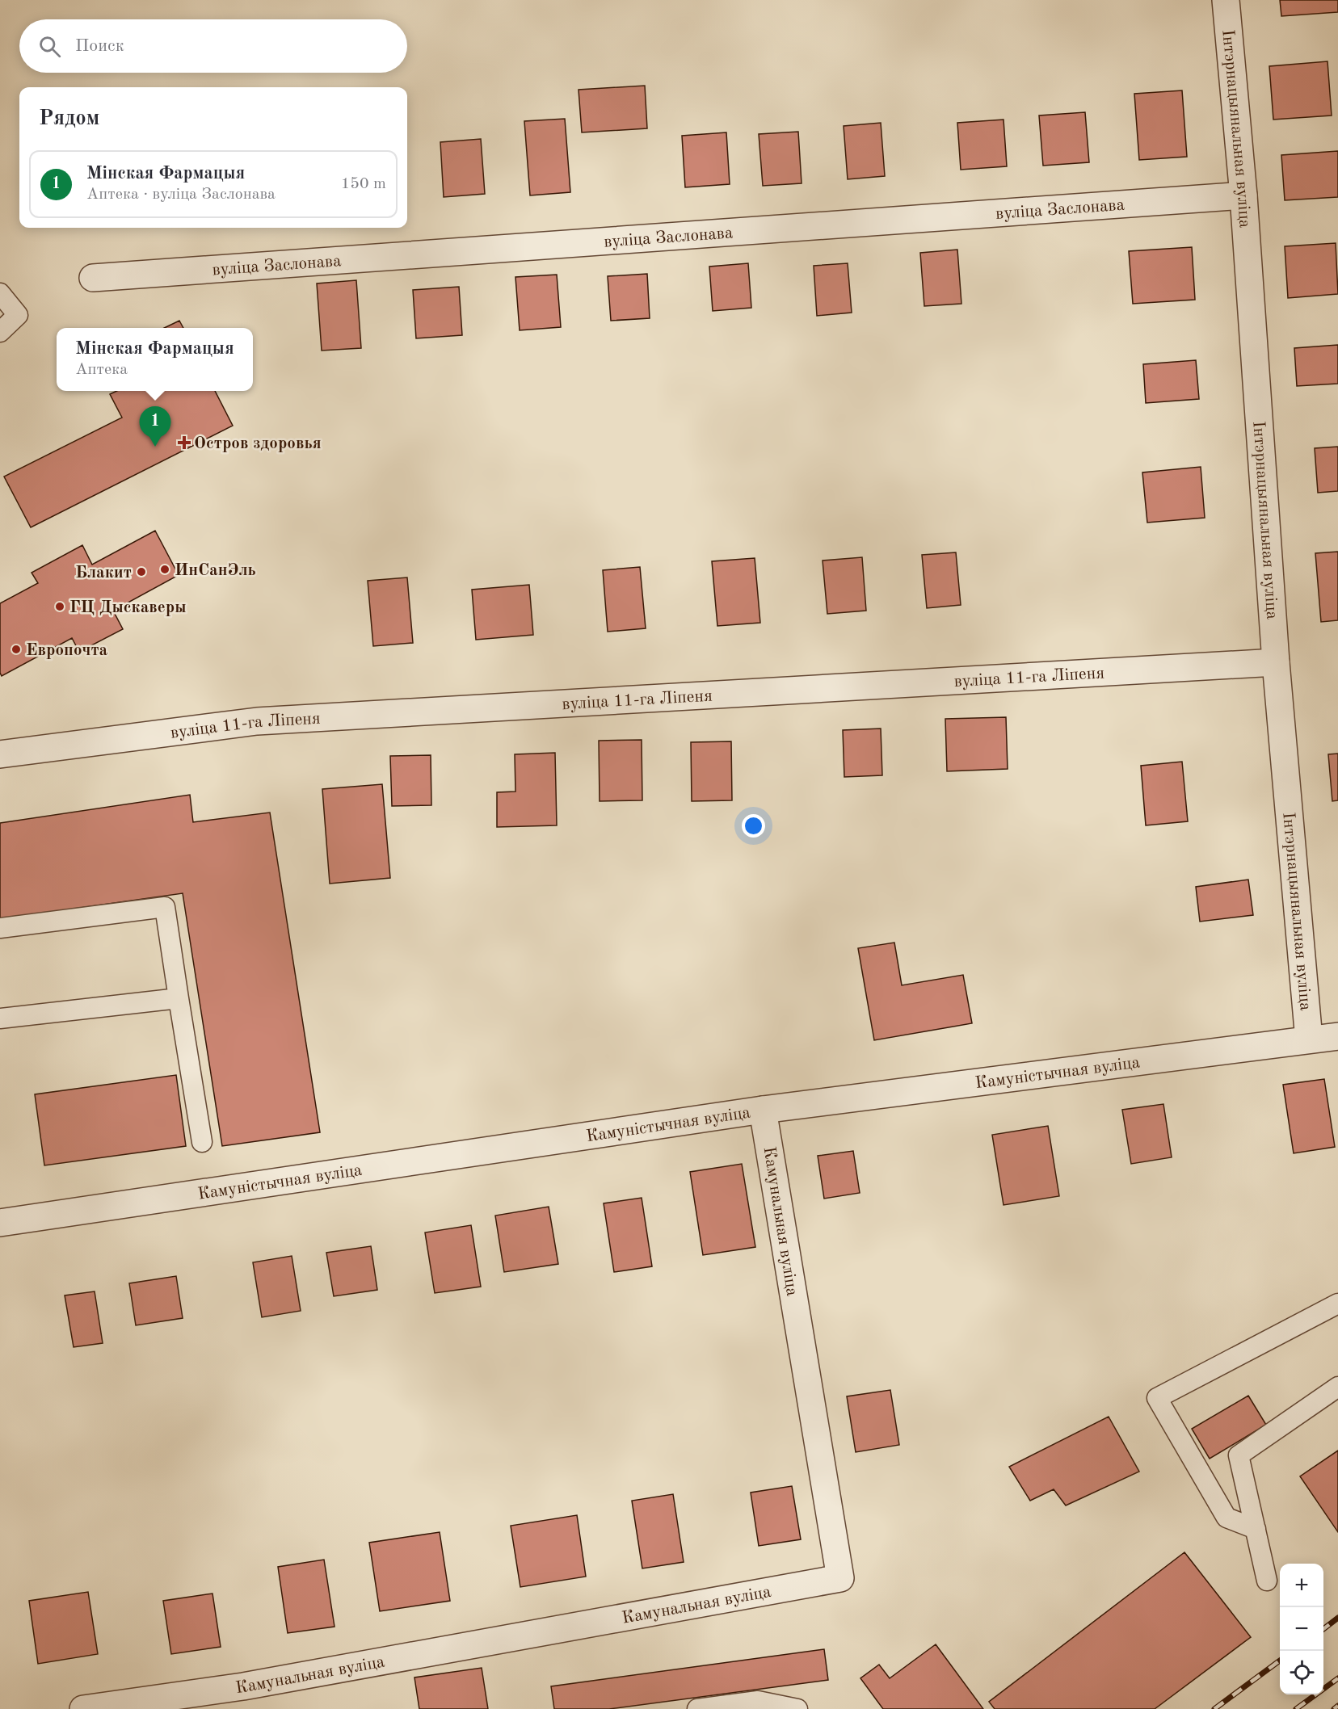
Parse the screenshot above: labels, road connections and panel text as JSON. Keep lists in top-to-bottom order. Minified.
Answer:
{"streets":{"street":["Інтэрнацыянальная вуліца","вуліца Заслонава","вуліца 11-га Ліпеня","Камуністычная вуліца","Камунальная вуліца"]},"crossings":[["Інтэрнацыянальная вуліца","вуліца Заслонава"],["Інтэрнацыянальная вуліца","вуліца 11-га Ліпеня"],["Інтэрнацыянальная вуліца","Камуністычная вуліца"],["Камуністычная вуліца","Камунальная вуліца"]],"places":{"health":["Остров здоровья"],"other":["ИнСанЭль","Блакит","ГЦ Дыскаверы","Европочта"]},"page":{"search":"Поиск","heading":"Рядом","list":[{"mark":"1","name":"Мінская Фармацыя","note":"Аптека · вуліца Заслонава","value":"150 m"}],"popup":["Мінская Фармацыя","Аптека"],"pins":"1","map_buttons":["+","−"]}}
